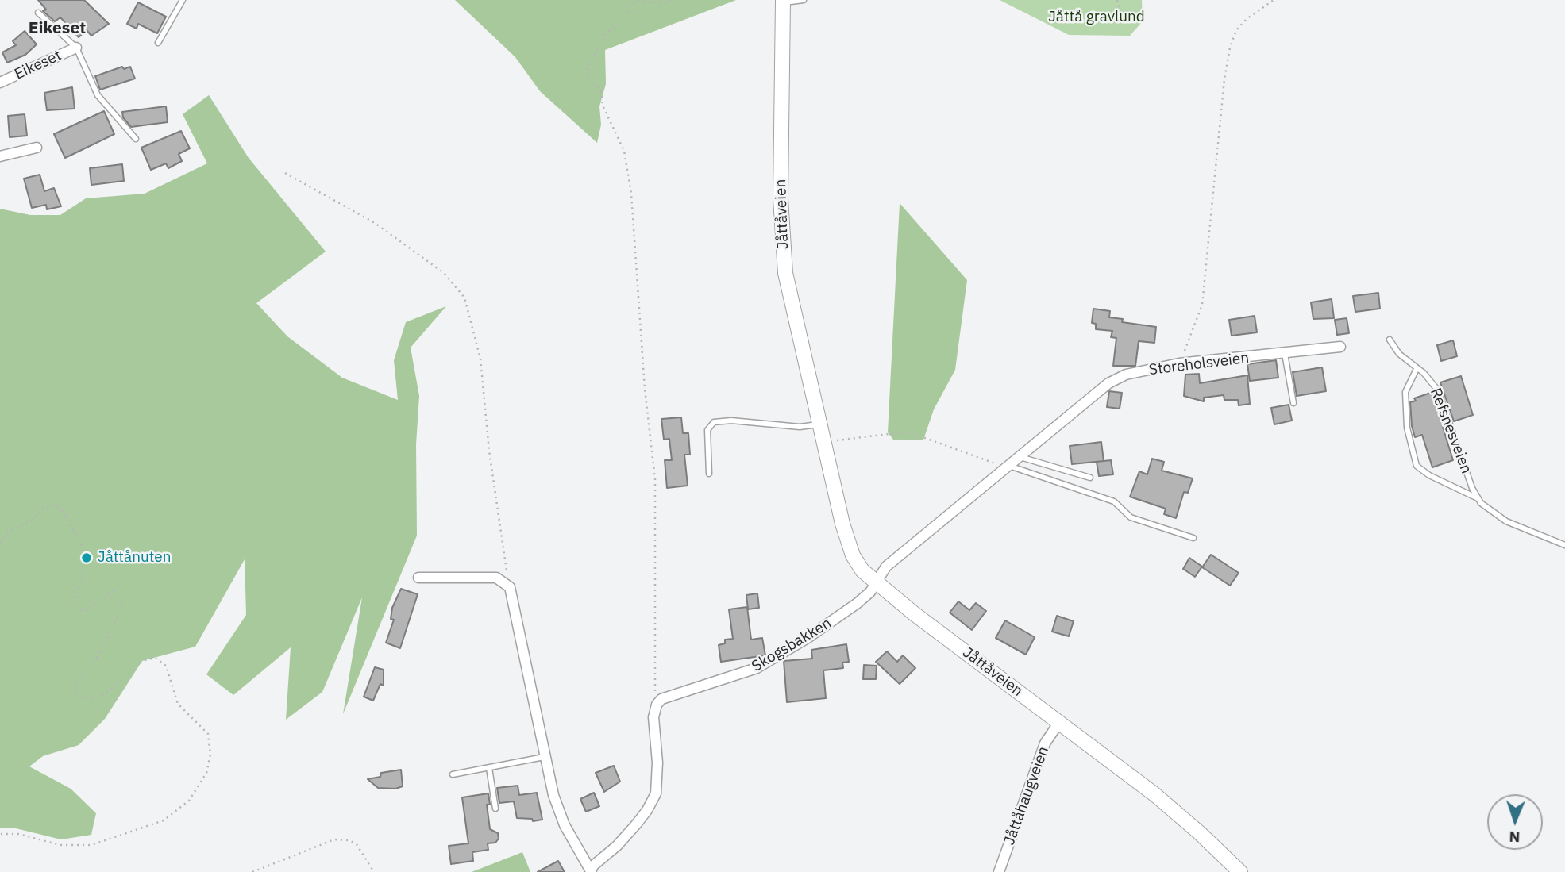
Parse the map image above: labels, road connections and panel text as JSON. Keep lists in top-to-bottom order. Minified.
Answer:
{"streets":{"main road":["Jåttåveien"],"street":["Eikeset","Storeholsveien","Skogsbakken","Jåttåhaugveien"],"lane":["Refsnesveien"]},"crossings":[["Jåttåveien","Storeholsveien"],["Jåttåveien","Skogsbakken"],["Jåttåveien","Jåttåhaugveien"],["Storeholsveien","Skogsbakken"]],"districts":["Eikeset"],"parks":["Jåttå gravlund"],"places":["Jåttånuten"],"north":"bottom"}
